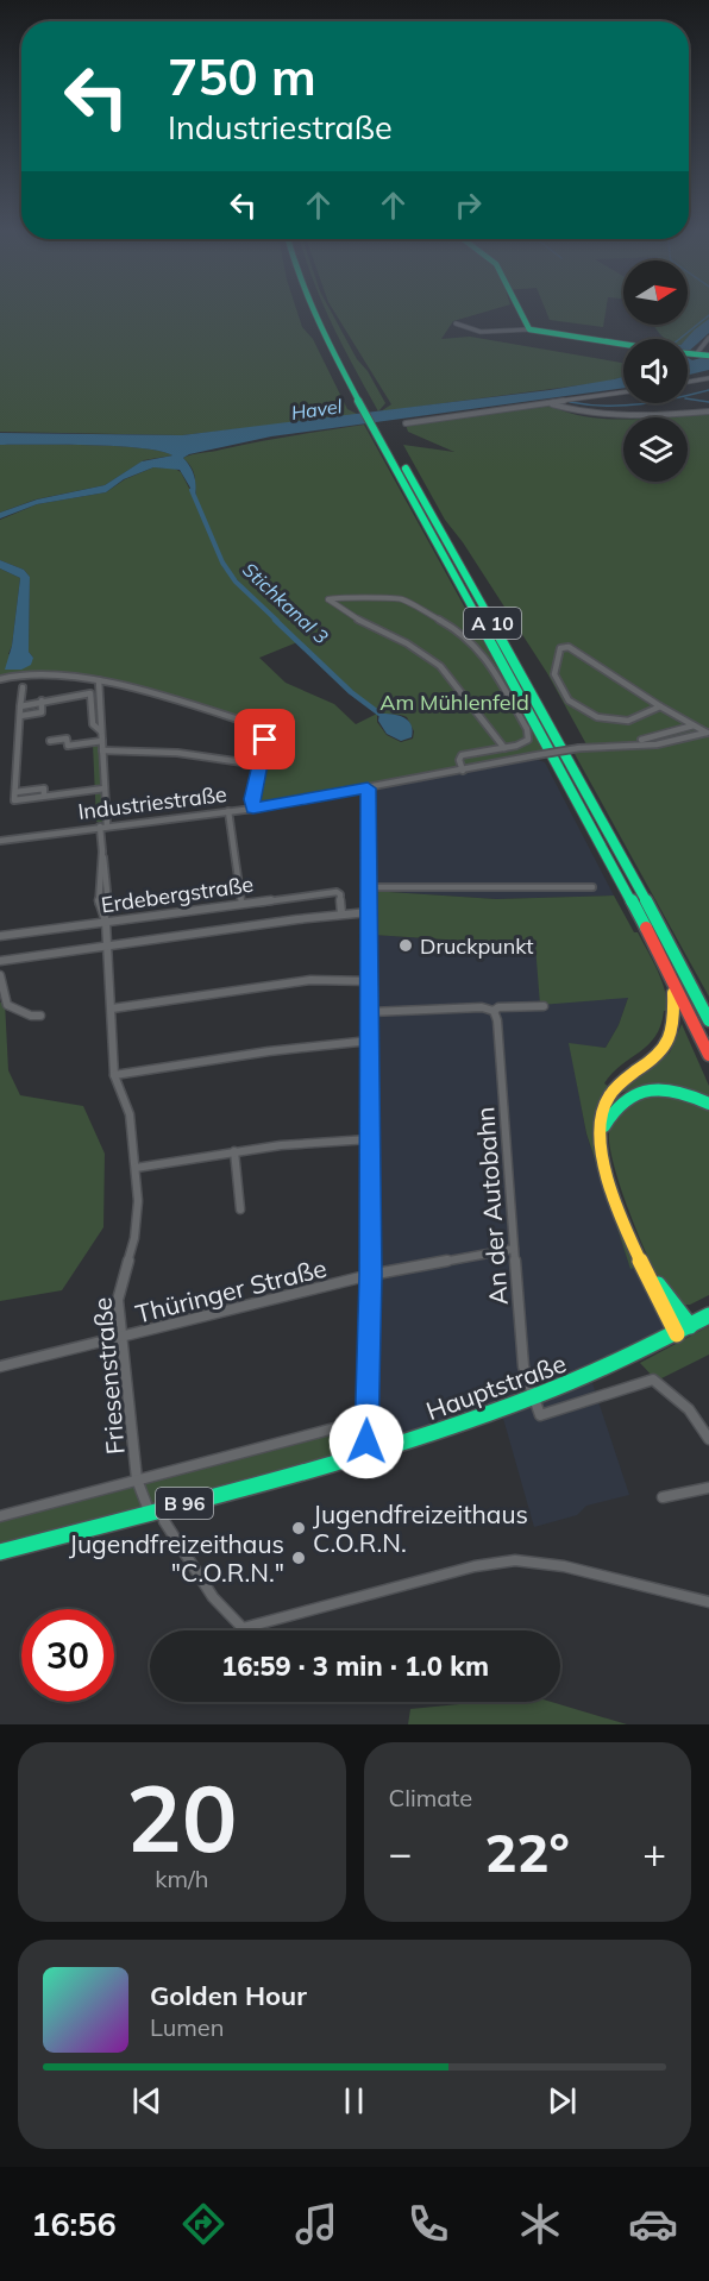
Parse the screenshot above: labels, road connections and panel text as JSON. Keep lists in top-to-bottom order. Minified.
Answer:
{"streets":{"main road":["A 10","Hauptstraße","B 96"],"street":["Industriestraße","Erdebergstraße","An der Autobahn","Thüringer Straße","Friesenstraße"]},"crossings":[["Industriestraße","Friesenstraße"],["Erdebergstraße","Friesenstraße"],["An der Autobahn","Thüringer Straße"],["An der Autobahn","Hauptstraße"],["Thüringer Straße","Friesenstraße"],["Friesenstraße","Hauptstraße"]],"water":["Havel","Stichkanal 3"],"parks":["Am Mühlenfeld"],"places":["Druckpunkt","Jugendfreizeithaus C.O.R.N.","Jugendfreizeithaus \"C.O.R.N.\""],"north":"right","page":{"turn":["750 m","Industriestraße"],"limit":"30","trip":"16:59 · 3 min · 1.0 km","tile":[["20","km/h"],"Climate"],"heat":["−","22°","+"],"song":["Golden Hour","Lumen"],"tabs":"16:56"}}
